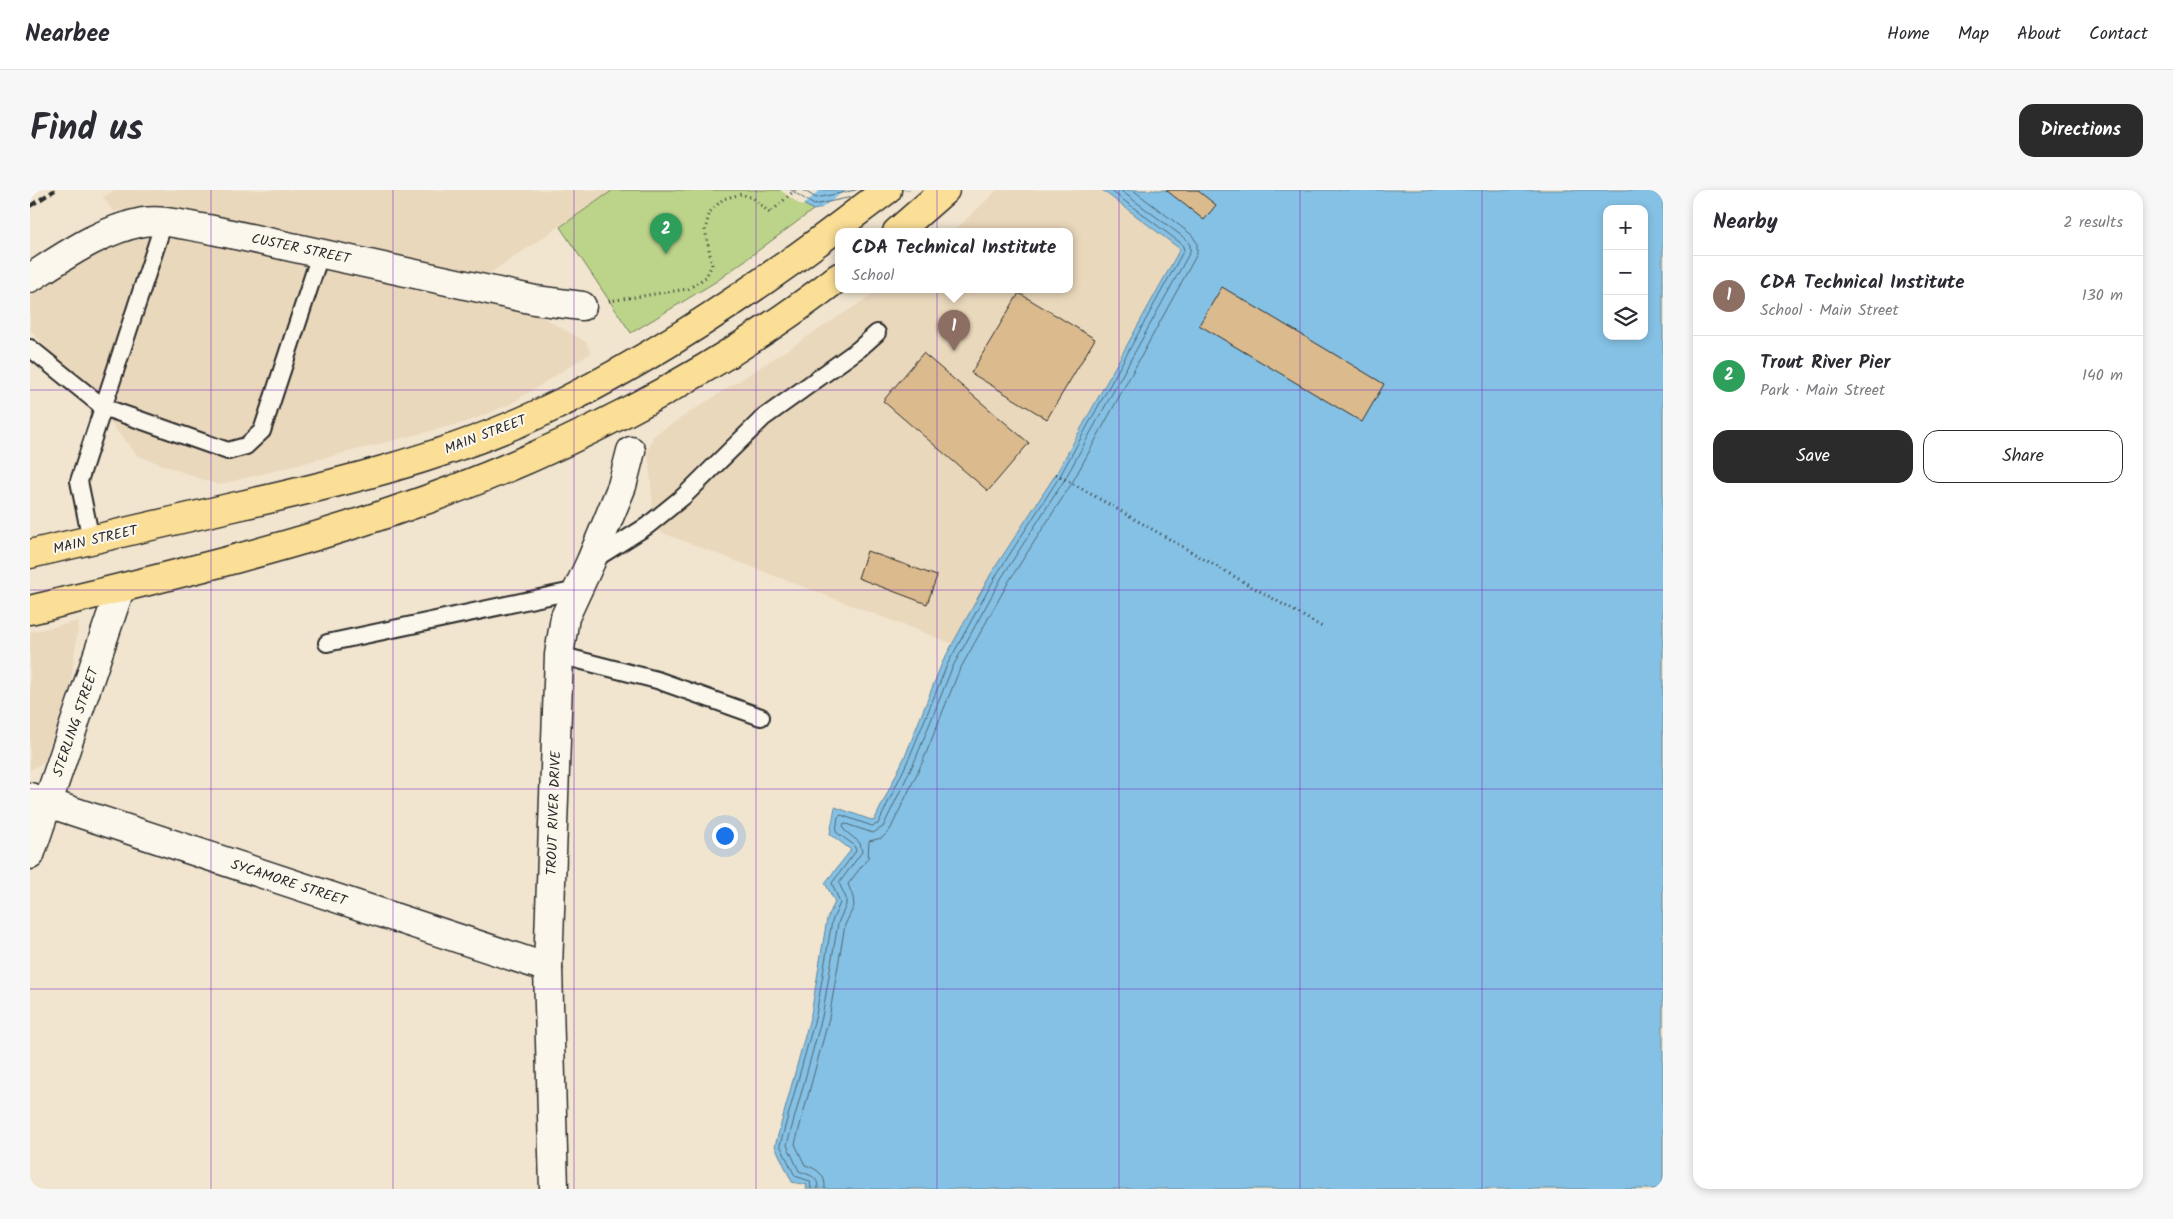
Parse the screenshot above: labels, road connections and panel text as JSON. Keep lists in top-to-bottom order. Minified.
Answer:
{"streets":{"main road":["MAIN STREET"],"street":["CUSTER STREET","STERLING STREET","TROUT RIVER DRIVE","SYCAMORE STREET"]},"crossings":[["STERLING STREET","SYCAMORE STREET"],["TROUT RIVER DRIVE","SYCAMORE STREET"]],"page":{"header":"Nearbee","nav":["Home","Map","About","Contact"],"title":"Find us","buttons":["Directions",["Save","Share"]],"heading":["Nearby","2 results"],"map_buttons":["+","−"],"pins":["2","1"],"popup":["CDA Technical Institute","School"],"list":[{"mark":"1","name":"CDA Technical Institute","note":"School · Main Street","value":"130 m"},{"mark":"2","name":"Trout River Pier","note":"Park · Main Street","value":"140 m"}]}}
